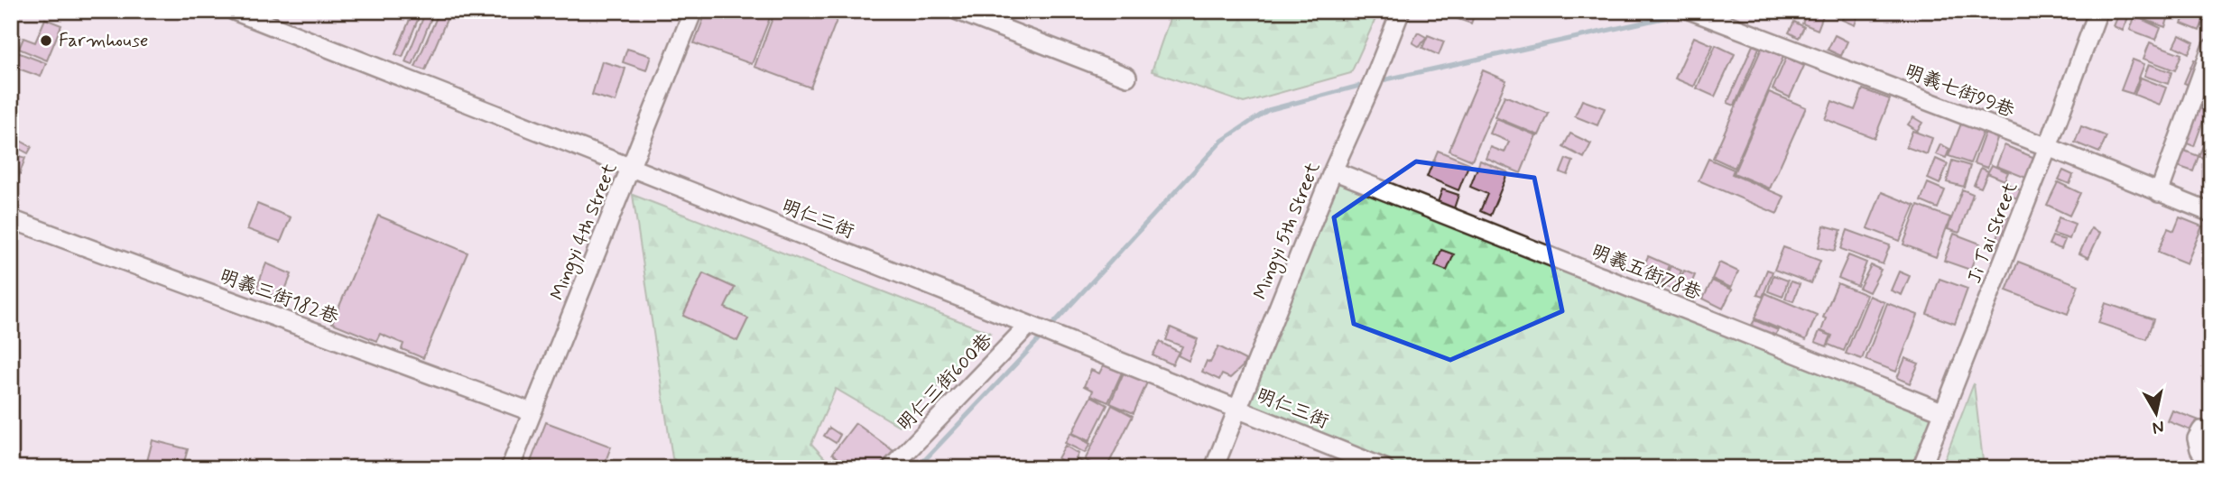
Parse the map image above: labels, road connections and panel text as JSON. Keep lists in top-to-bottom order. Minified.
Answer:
{"streets":{"street":["明義七街99巷","明仁三街","Mingyi 5th Street","Mingyi 4th Street","Ji Tai Street","明義五街78巷","明義三街182巷","明仁三街600巷"]},"crossings":[["明義七街99巷","Ji Tai Street"],["明仁三街","Mingyi 5th Street"],["明仁三街","Mingyi 4th Street"],["明仁三街","明仁三街600巷"],["Mingyi 5th Street","明義五街78巷"],["Mingyi 4th Street","明義三街182巷"],["Ji Tai Street","明義五街78巷"]],"places":["Farmhouse"],"north":"bottom"}
